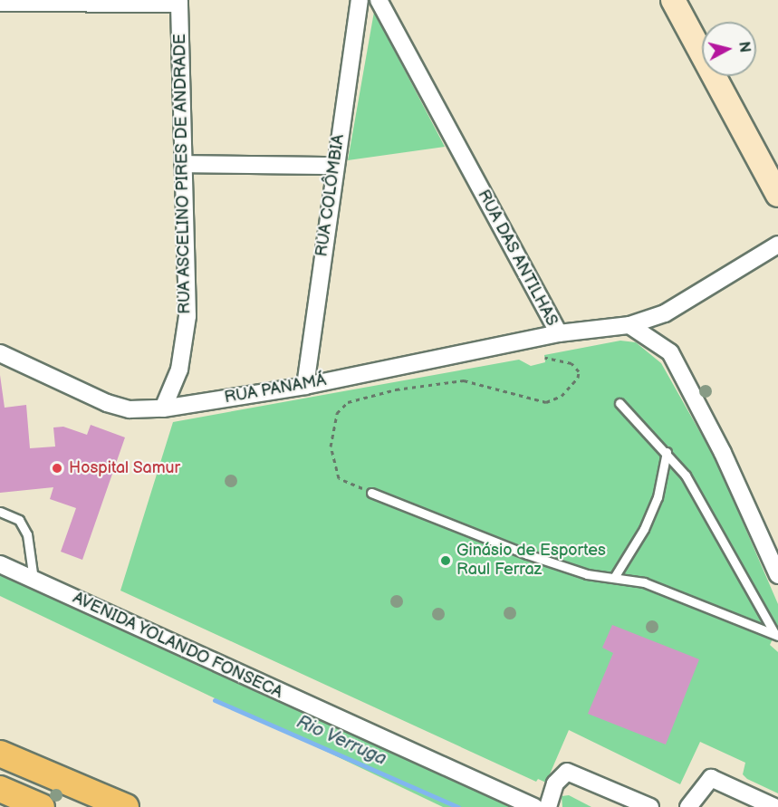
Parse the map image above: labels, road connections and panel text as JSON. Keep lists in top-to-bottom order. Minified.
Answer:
{"streets":{"street":["RUA ASCELINO PIRES DE ANDRADE","RUA COLÔMBIA","RUA DAS ANTILHAS","RUA PANAMÁ","AVENIDA YOLANDO FONSECA"]},"crossings":[["RUA ASCELINO PIRES DE ANDRADE","RUA PANAMÁ"],["RUA COLÔMBIA","RUA DAS ANTILHAS"],["RUA COLÔMBIA","RUA PANAMÁ"],["RUA DAS ANTILHAS","RUA PANAMÁ"]],"water":["Rio Verruga"],"places":["Hospital Samur","Ginásio de Esportes Raul Ferraz"],"north":"right"}
